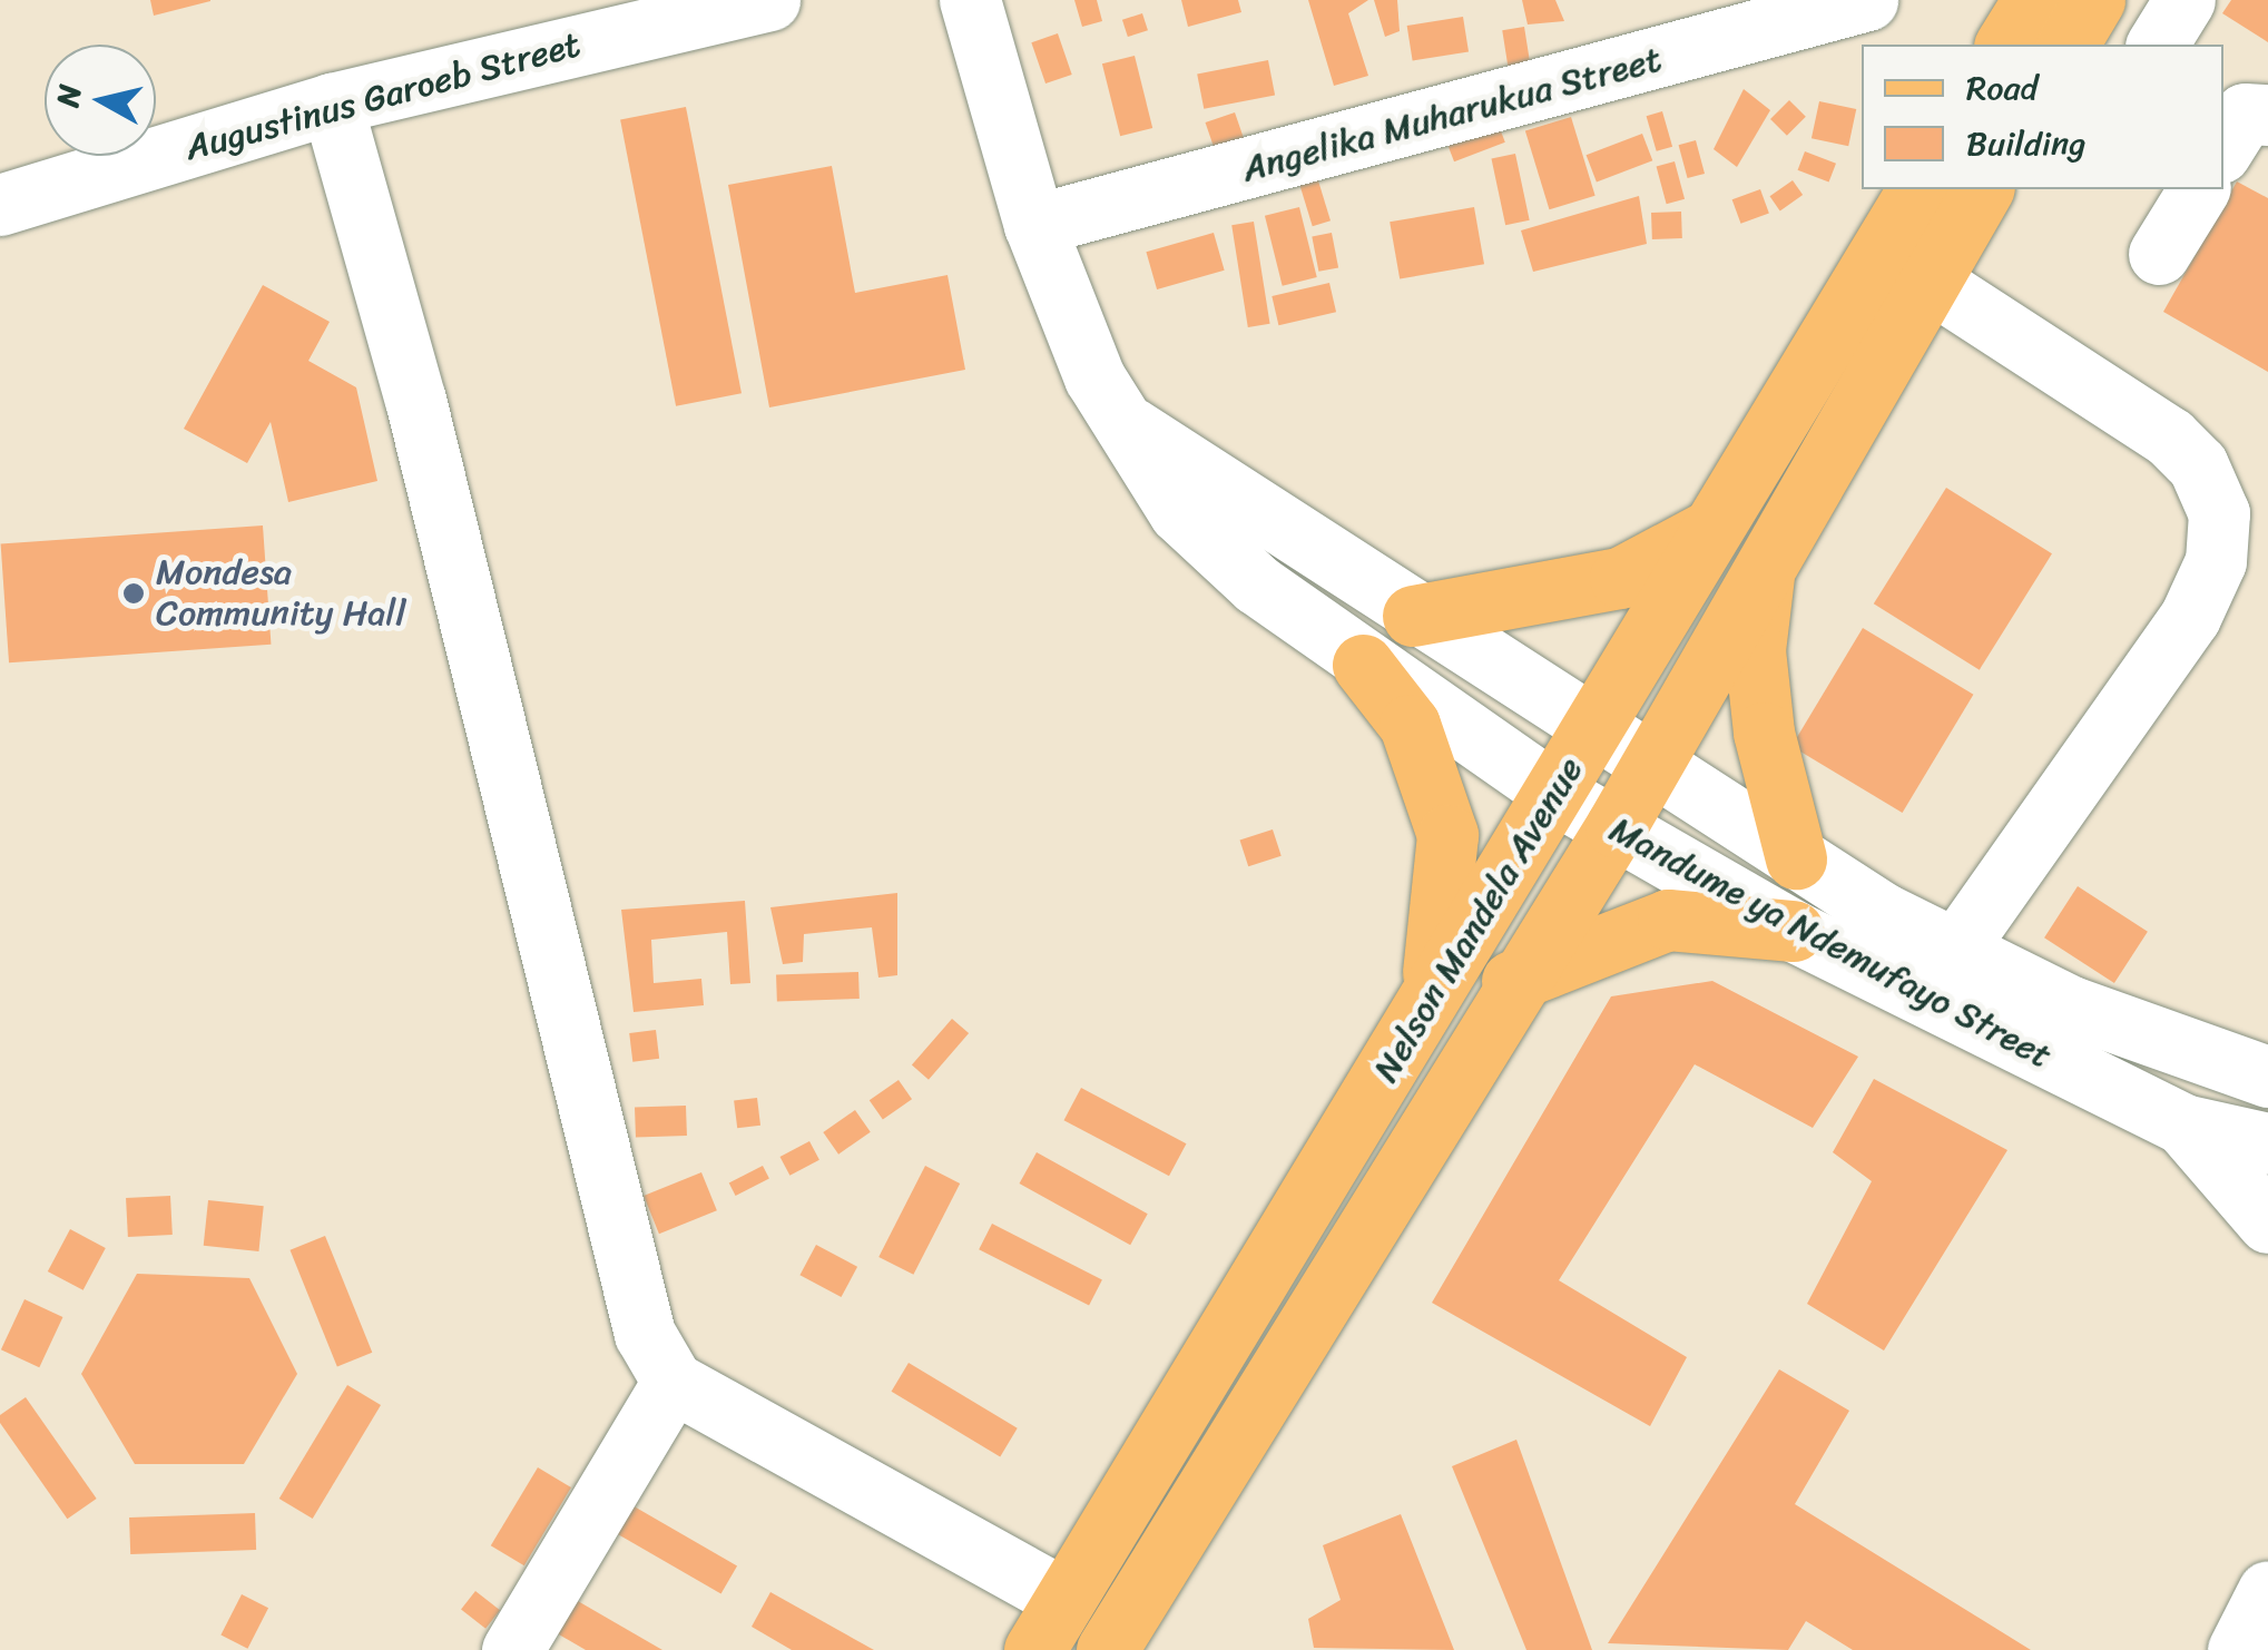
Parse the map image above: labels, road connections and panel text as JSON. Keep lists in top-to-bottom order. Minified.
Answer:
{"streets":{"main road":["Nelson Mandela Avenue"],"street":["Augustinus Garoeb Street","Angelika Muharukua Street","Mandume ya Ndemufayo Street"]},"crossings":[["Angelika Muharukua Street","Mandume ya Ndemufayo Street"],["Nelson Mandela Avenue","Mandume ya Ndemufayo Street"]],"places":["Mondesa Community Hall"],"legend":["Road","Building"],"north":"left"}
